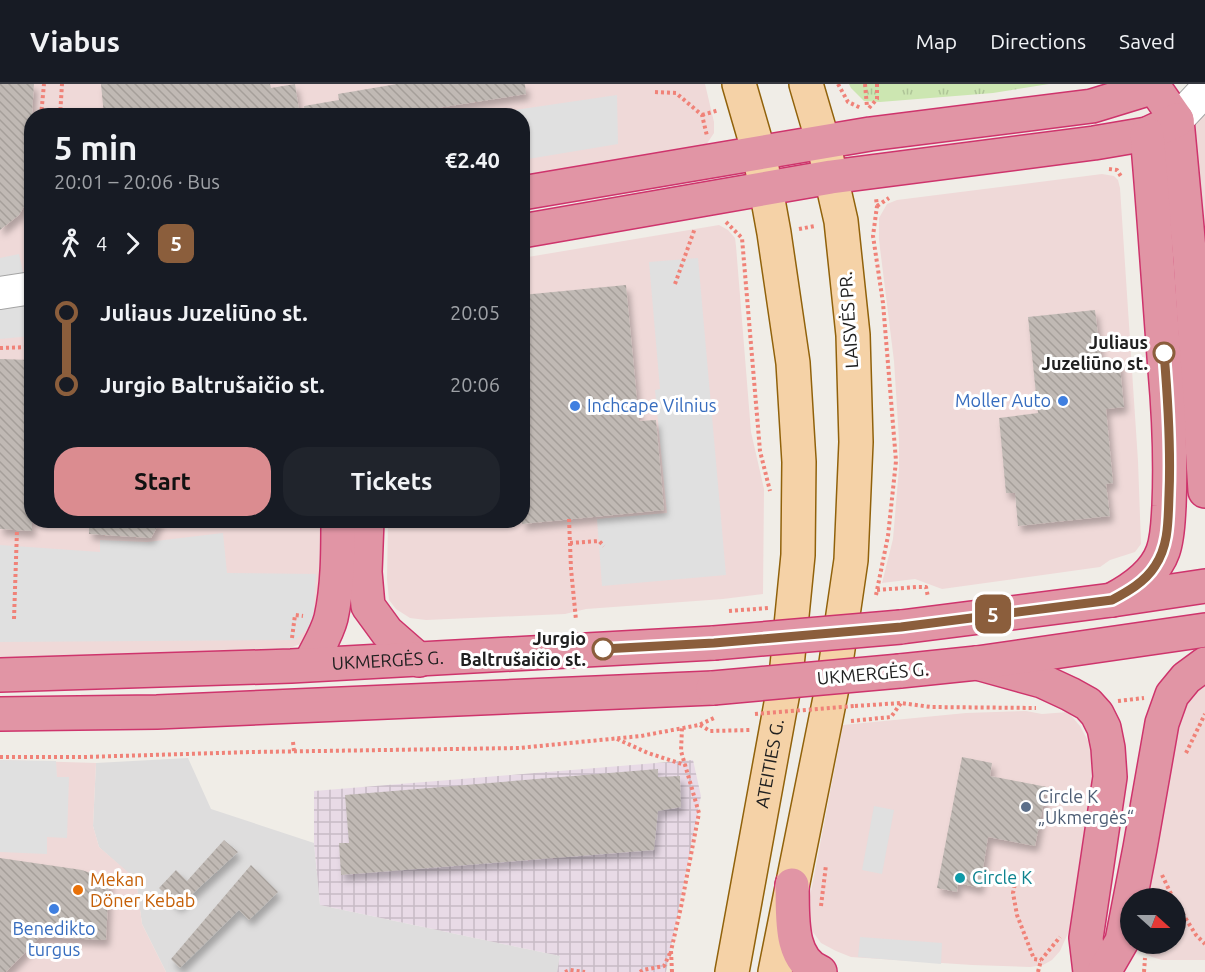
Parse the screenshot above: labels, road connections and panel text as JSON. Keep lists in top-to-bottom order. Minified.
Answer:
{"streets":{"highway":["UKMERGĖS G."],"main road":["LAISVĖS PR.","ATEITIES G."]},"places":["Juliaus Juzeliūno st.","Moller Auto","Inchcape Vilnius","Jurgio Baltrušaičio st.","Circle K „Ukmergės“","Circle K","Mekan Döner Kebab","Benedikto turgus"],"lines":["bus line 5"],"north":"right","page":{"header":"Viabus","nav":["Map","Directions","Saved"],"on_map":"5","heading":["5 min","20:01 – 20:06 · Bus","€2.40"],"legs":["4","5"],"list":[{"name":"Juliaus Juzeliūno st.","value":"20:05"},{"name":"Jurgio Baltrušaičio st.","value":"20:06"}],"buttons":["Start","Tickets"]}}
